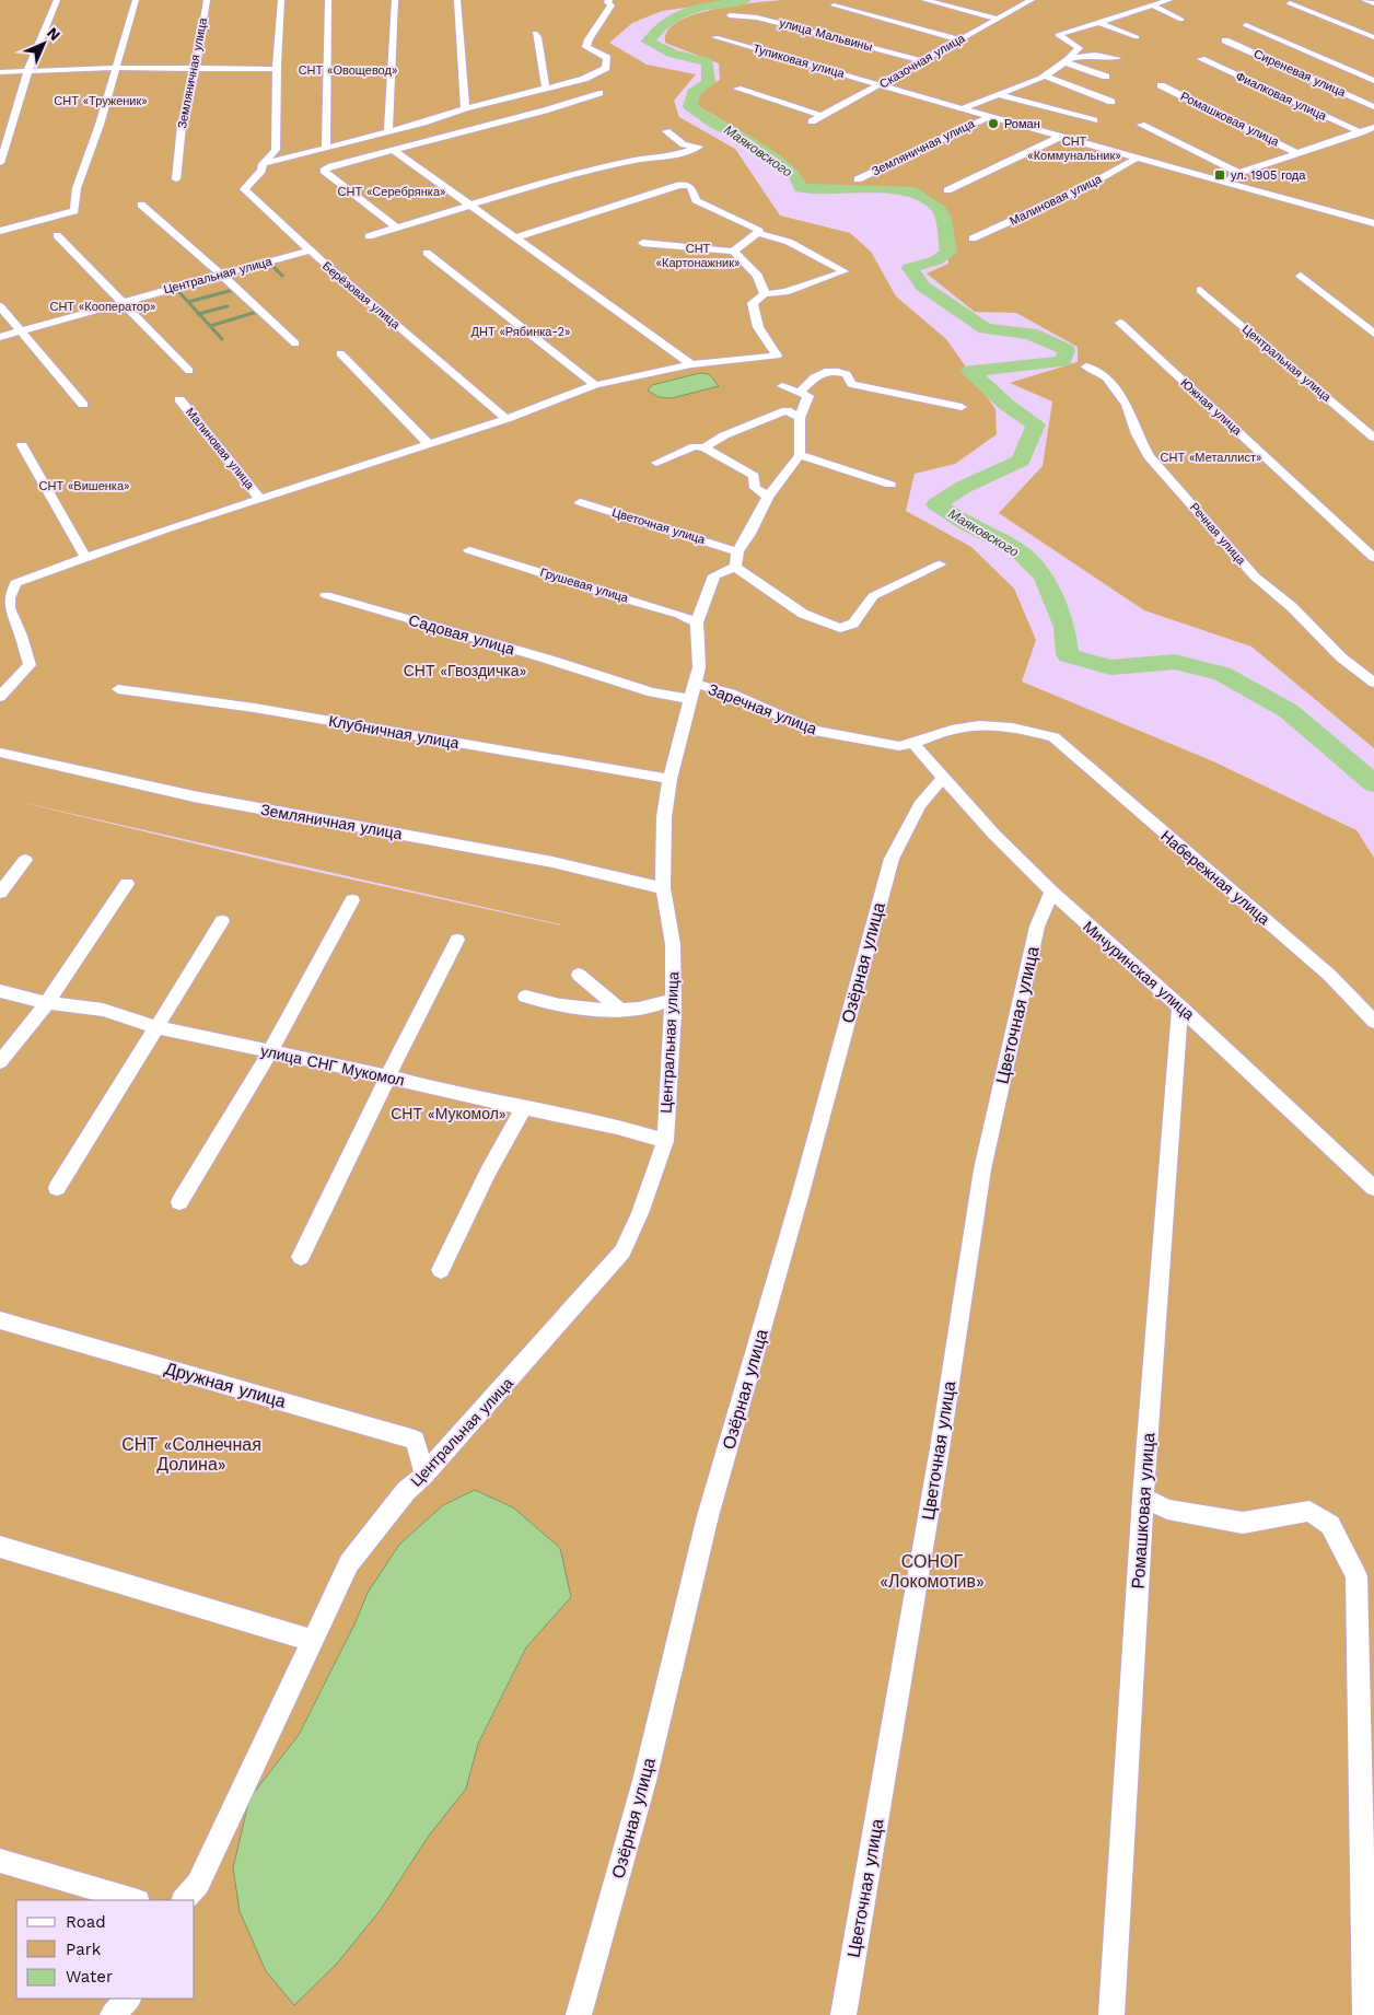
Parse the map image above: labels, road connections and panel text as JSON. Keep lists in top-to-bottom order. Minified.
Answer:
{"streets":{"street":["улица Мальвины","Тупиковая улица","Сказочная улица","Земляничная улица","Сиреневая улица","Фиалковая улица","Ромашковая улица","Малиновая улица","Центральная улица","Берёзовая улица","Южная улица","Цветочная улица","Речная улица","Грушевая улица","Садовая улица","Заречная улица","Клубничная улица","Набережная улица","Озёрная улица","Мичуринская улица","улица СНГ Мукомол","Дружная улица"]},"crossings":[["улица Мальвины","Сказочная улица"],["Тупиковая улица","Сказочная улица"],["Тупиковая улица","Земляничная улица"],["Тупиковая улица","Малиновая улица"],["Земляничная улица","Центральная улица"],["Ромашковая улица","Мичуринская улица"],["Центральная улица","Берёзовая улица"],["Центральная улица","Цветочная улица"],["Центральная улица","Грушевая улица"],["Центральная улица","Садовая улица"],["Центральная улица","Заречная улица"],["Центральная улица","Клубничная улица"],["Центральная улица","улица СНГ Мукомол"],["Центральная улица","Дружная улица"],["Цветочная улица","Мичуринская улица"],["Садовая улица","Заречная улица"],["Заречная улица","Набережная улица"],["Заречная улица","Мичуринская улица"],["Озёрная улица","Мичуринская улица"]],"water":["Маяковского"],"parks":["СНТ «Овощевод»","СНТ «Труженик»","СНТ «Коммунальник»","СНТ «Серебрянка»","СНТ «Картонажник»","СНТ «Кооператор»","ДНТ «Рябинка-2»","СНТ «Металлист»","СНТ «Вишенка»","СНТ «Гвоздичка»","СНТ «Мукомол»","СНТ «Солнечная Долина»","СОНОГ «Локомотив»"],"places":{"other":["Роман"],"transit":["ул. 1905 года"]},"legend":["Road","Park","Water"],"north":"top right"}
